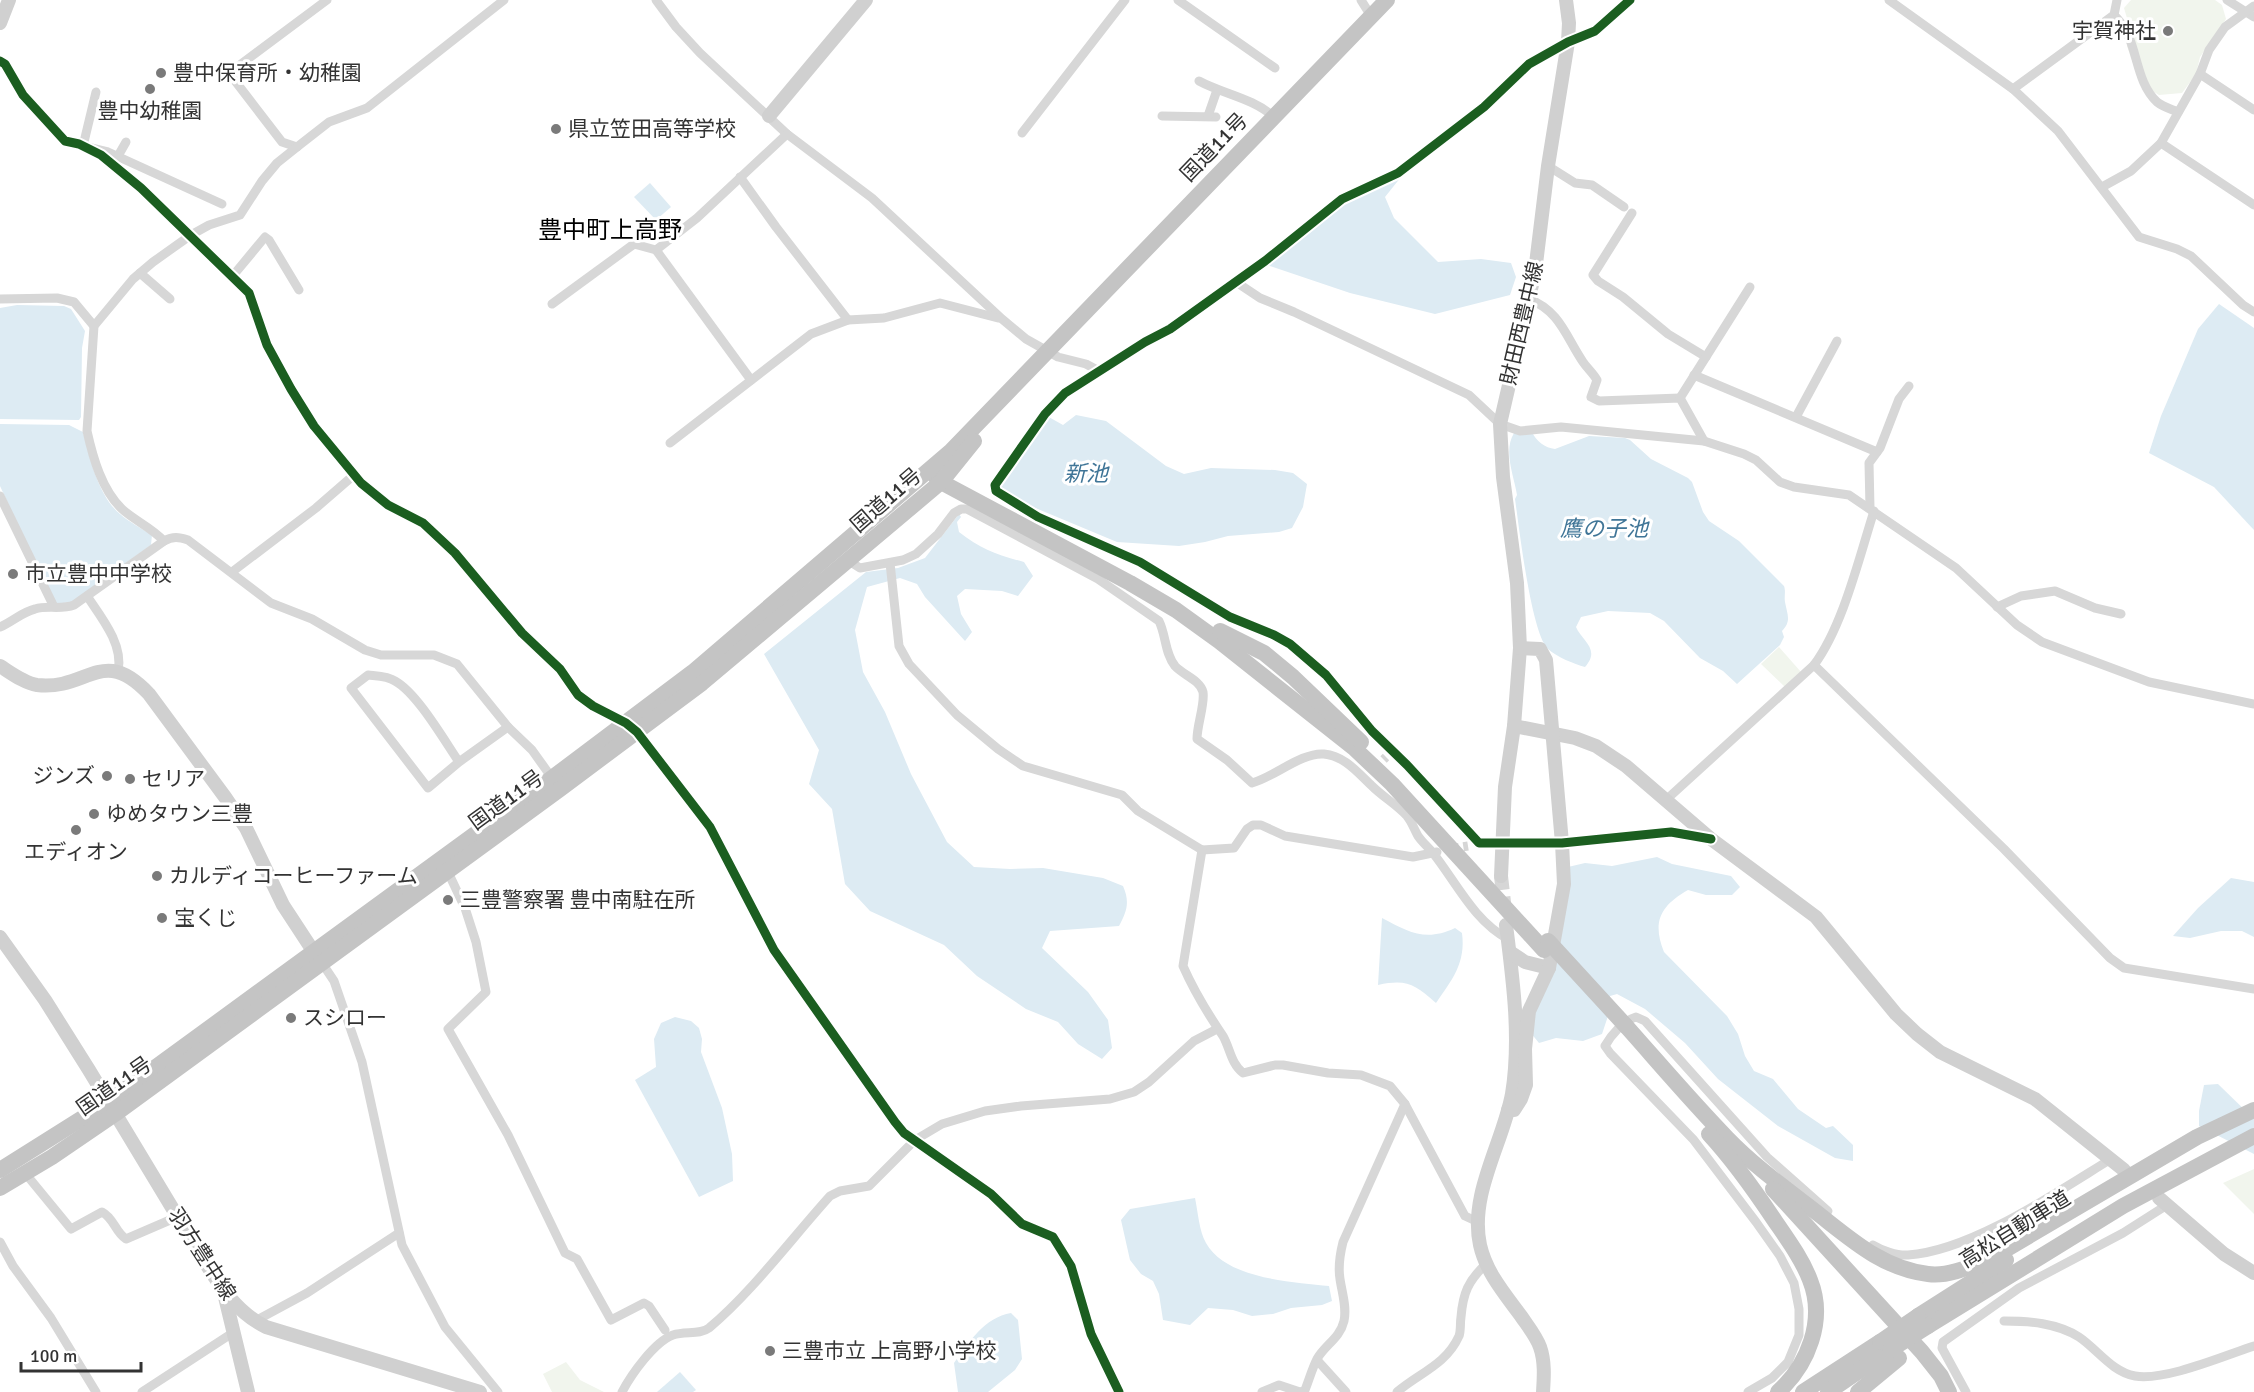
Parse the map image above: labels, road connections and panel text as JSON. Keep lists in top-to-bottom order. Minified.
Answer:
{"streets":{"highway":["国道11号","高松自動車道"],"main road":["財田西豊中線","羽方豊中線"]},"crossings":[["国道11号","羽方豊中線"]],"districts":["豊中町上高野"],"water":["新池","鷹の子池"],"places":["宇賀神社","豊中保育所・幼稚園","豊中幼稚園","県立笠田高等学校","市立豊中中学校","ジンズ","セリア","ゆめタウン三豊","エディオン","カルディコーヒーファーム","三豊警察署 豊中南駐在所","宝くじ","スシロー","三豊市立 上高野小学校"],"scale_bar":"100 m"}
